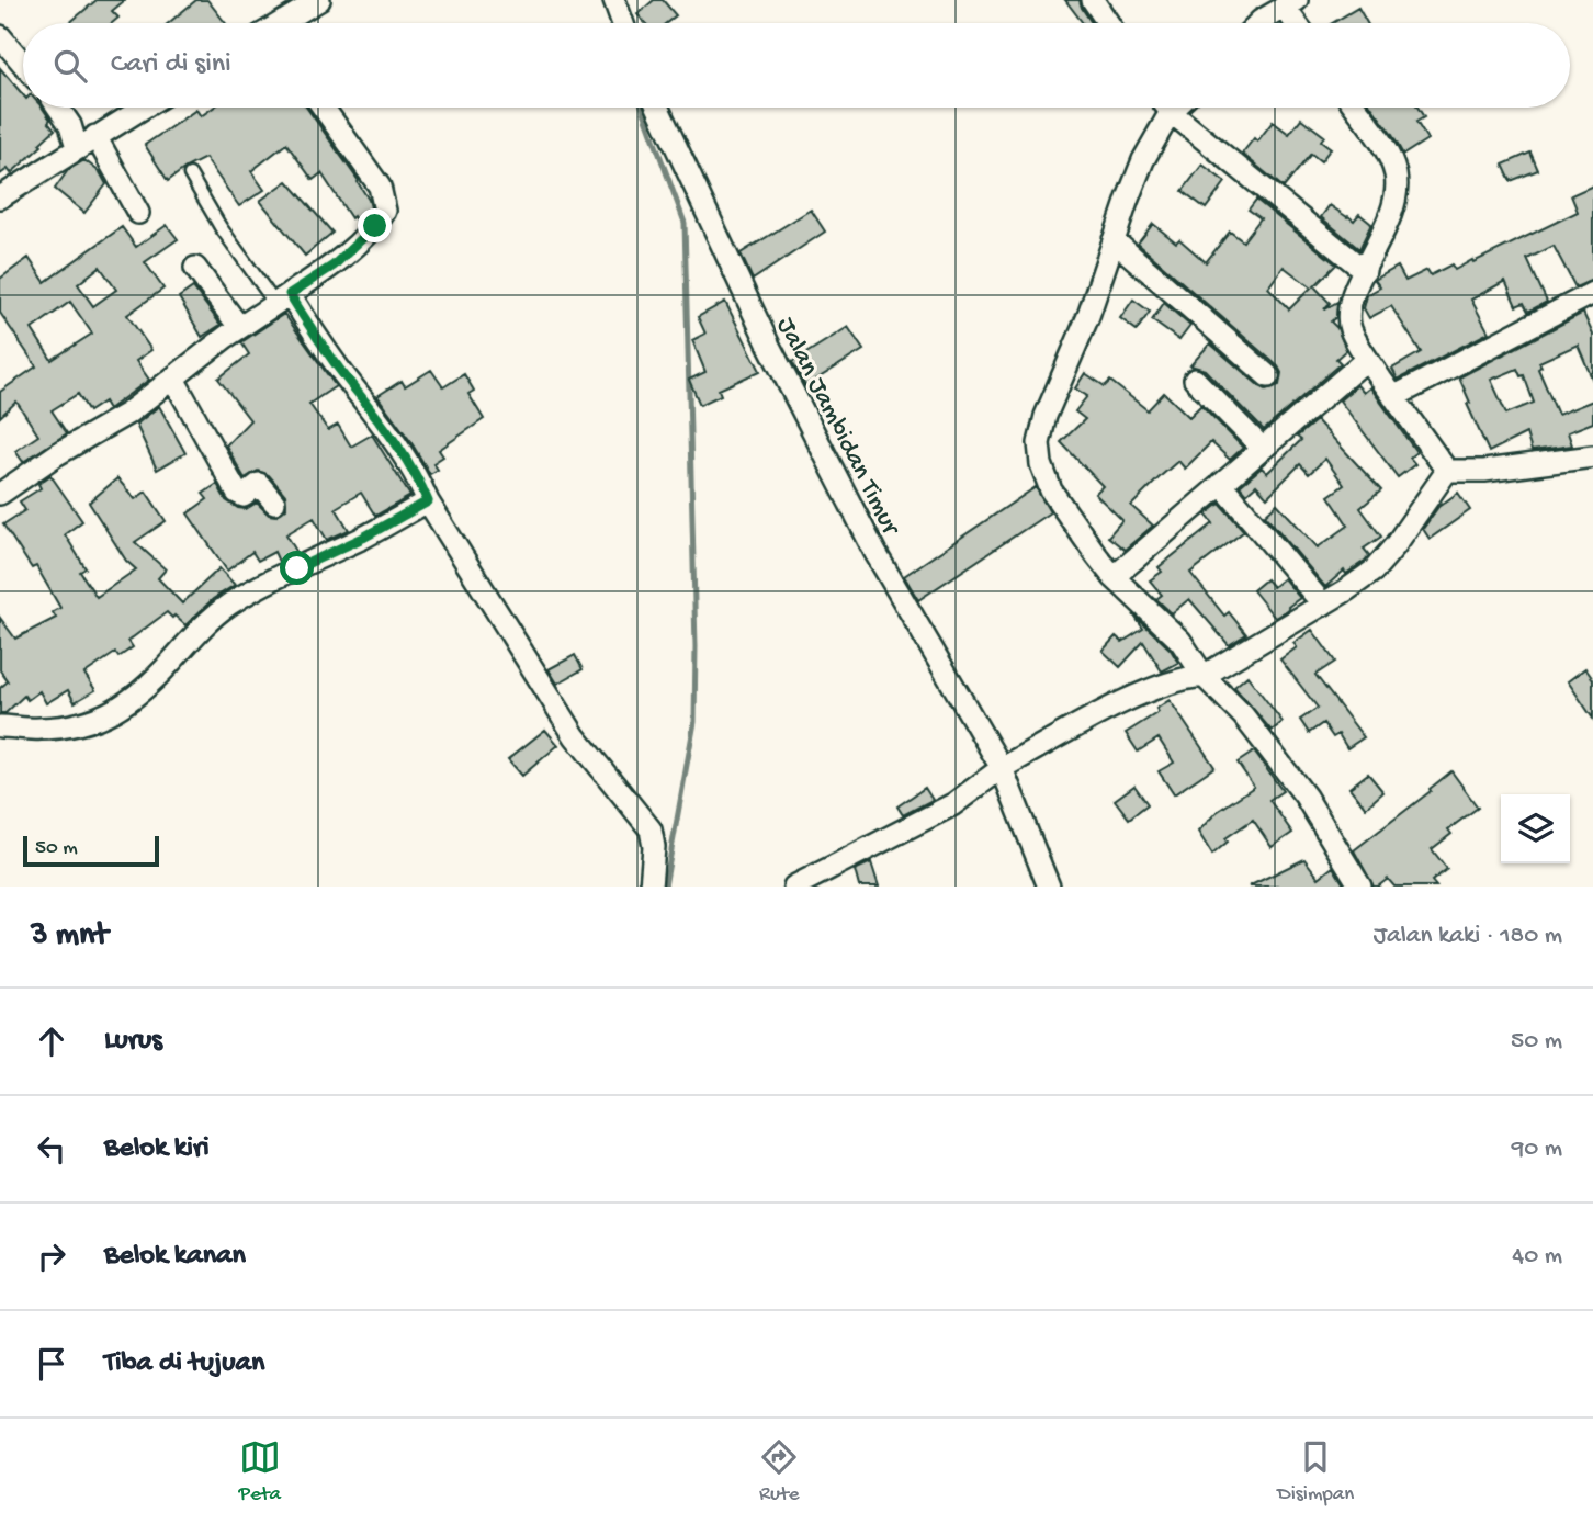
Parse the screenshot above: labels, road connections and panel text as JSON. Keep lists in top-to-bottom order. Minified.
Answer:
{"streets":{"street":["Jalan Jambidan Timur"]},"scale_bar":"50 m","page":{"search":"Cari di sini","scale":"50 m","heading":["3 mnt","Jalan kaki · 180 m"],"list":[["Lurus","50 m"],["Belok kiri","90 m"],["Belok kanan","40 m"],"Tiba di tujuan"],"nav":["Peta","Rute","Disimpan"]}}
